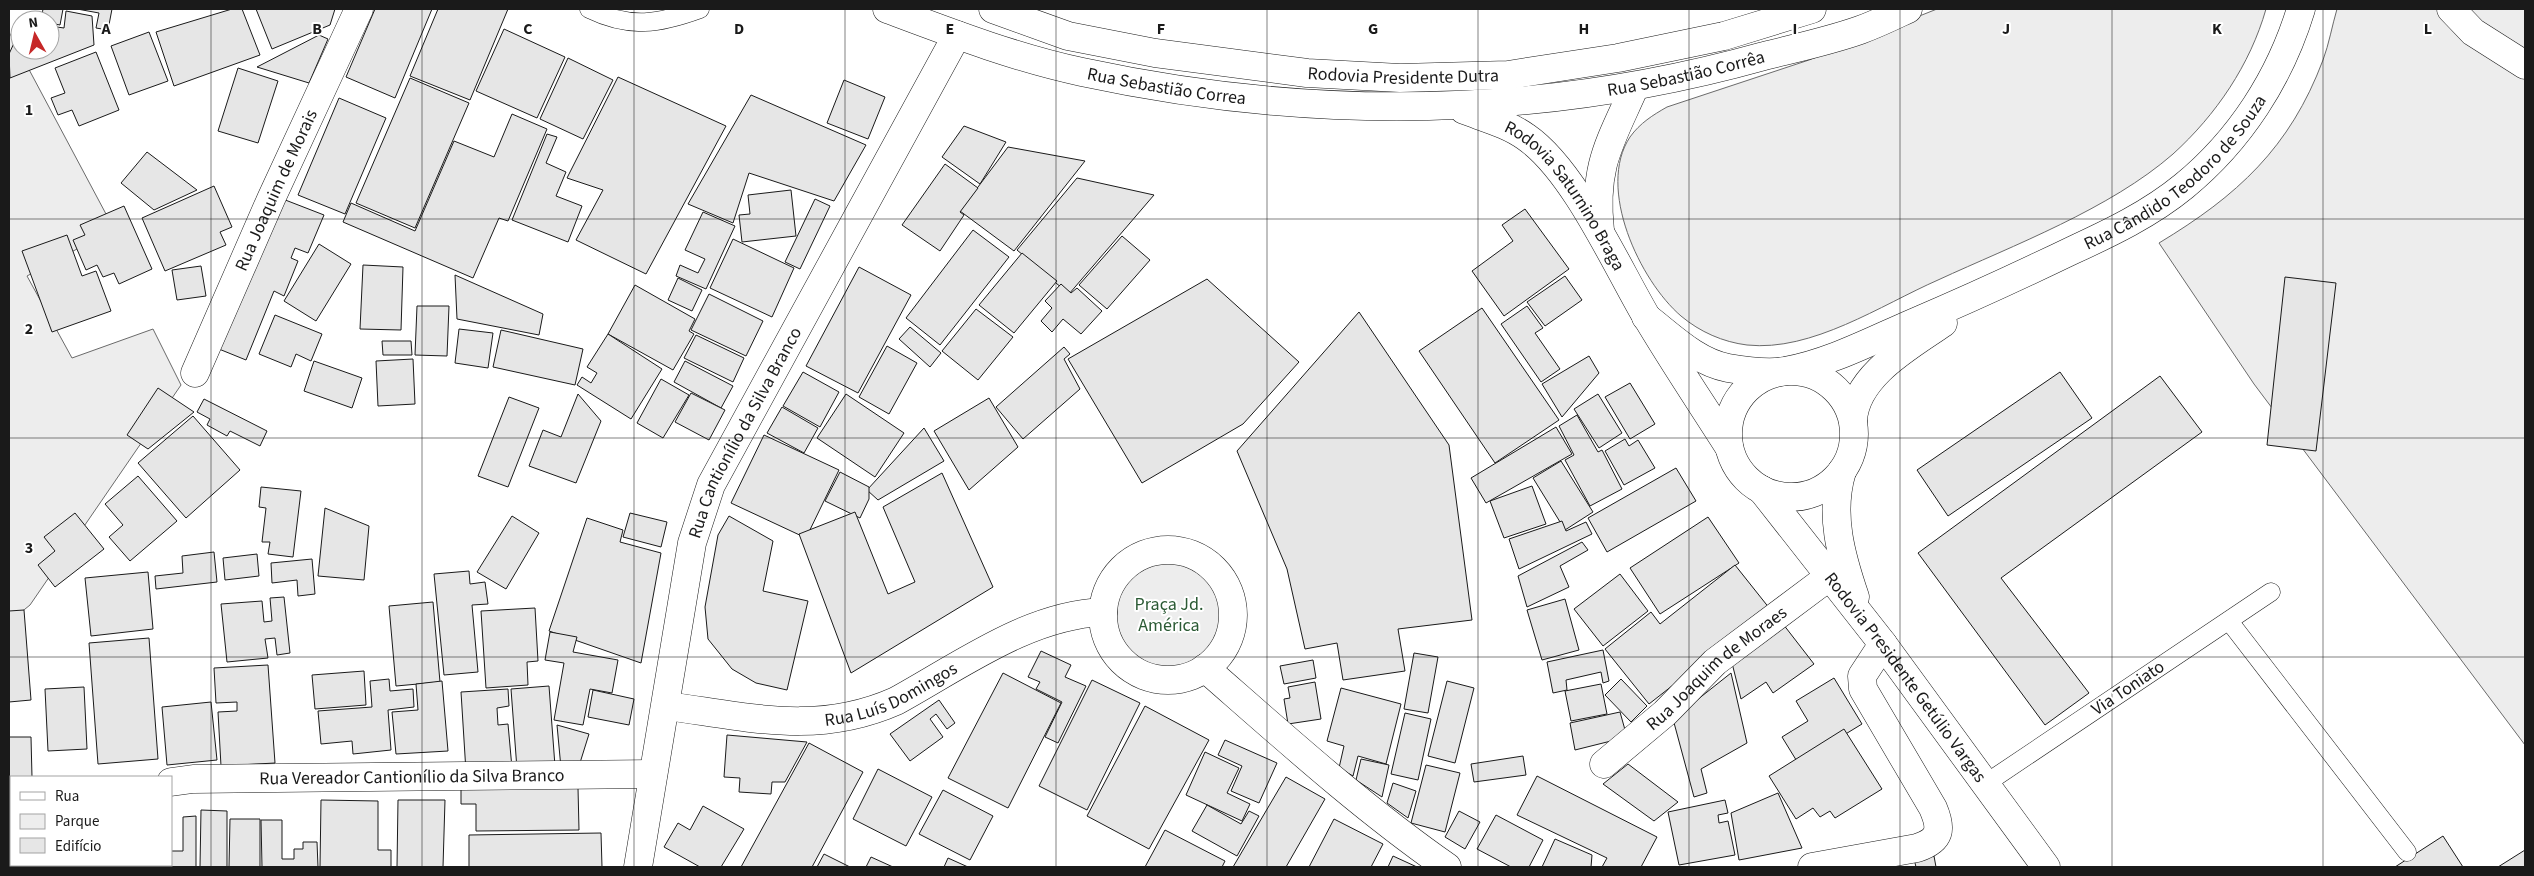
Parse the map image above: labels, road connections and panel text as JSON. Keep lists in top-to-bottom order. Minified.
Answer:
{"streets":{"main road":["Rua Sebastião Corrêa","Rodovia Presidente Dutra","Rua Sebastião Correa","Rua Cândido Teodoro de Souza","Rua Joaquim de Morais","Rodovia Saturnino Braga","Rua Cantionílio da Silva Branco","Rua Joaquim de Moraes","Rodovia Presidente Getúlio Vargas","Rua Luís Domingos","Rua Vereador Cantionílio da Silva Branco"],"lane":["Via Toniato"]},"crossings":[["Rua Sebastião Corrêa","Rua Sebastião Correa"],["Rua Sebastião Corrêa","Rodovia Saturnino Braga"],["Rua Sebastião Correa","Rodovia Saturnino Braga"],["Rua Sebastião Correa","Rua Cantionílio da Silva Branco"],["Rua Cândido Teodoro de Souza","Rodovia Saturnino Braga"],["Rua Cândido Teodoro de Souza","Rodovia Presidente Getúlio Vargas"],["Rodovia Saturnino Braga","Rodovia Presidente Getúlio Vargas"],["Rua Cantionílio da Silva Branco","Rua Luís Domingos"],["Rua Cantionílio da Silva Branco","Rua Vereador Cantionílio da Silva Branco"],["Rua Joaquim de Moraes","Rodovia Presidente Getúlio Vargas"],["Rodovia Presidente Getúlio Vargas","Via Toniato"]],"parks":["Praça Jd. América"],"legend":["Rua","Parque","Edifício"],"north":"top","grid":{"columns":["A","B","C","D","E","F","G","H","I","J","K","L"],"rows":["1","2","3"]}}
